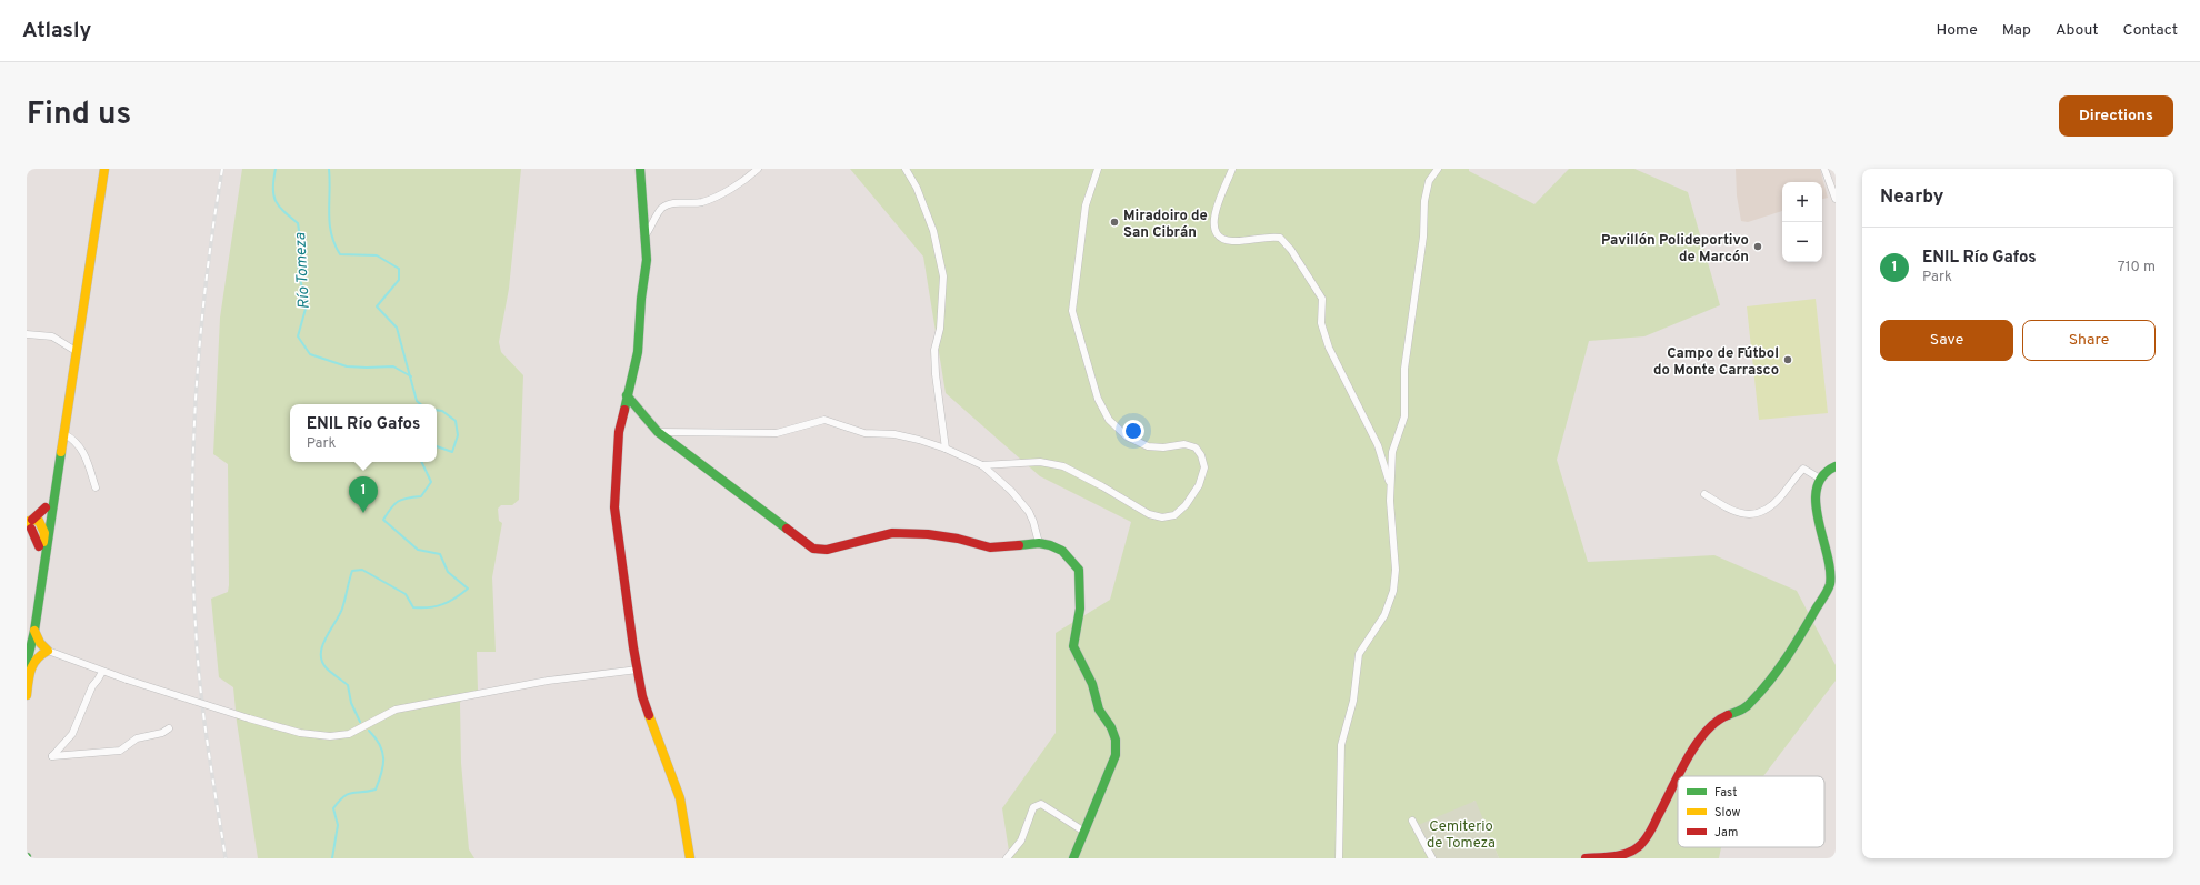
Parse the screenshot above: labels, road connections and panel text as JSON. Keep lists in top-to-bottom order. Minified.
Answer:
{"water":["Río Tomeza"],"parks":["Cemiterio de Tomeza"],"places":["Miradoiro de San Cibrán","Pavillón Polideportivo de Marcón","Campo de Fútbol do Monte Carrasco"],"legend":["Fast","Slow","Jam"],"page":{"header":"Atlasly","nav":["Home","Map","About","Contact"],"title":"Find us","buttons":["Directions",["Save","Share"]],"heading":"Nearby","map_buttons":["+","−"],"list":[{"mark":"1","name":"ENIL Río Gafos","note":"Park","value":"710 m"}],"popup":["ENIL Río Gafos","Park"],"pins":"1"}}
